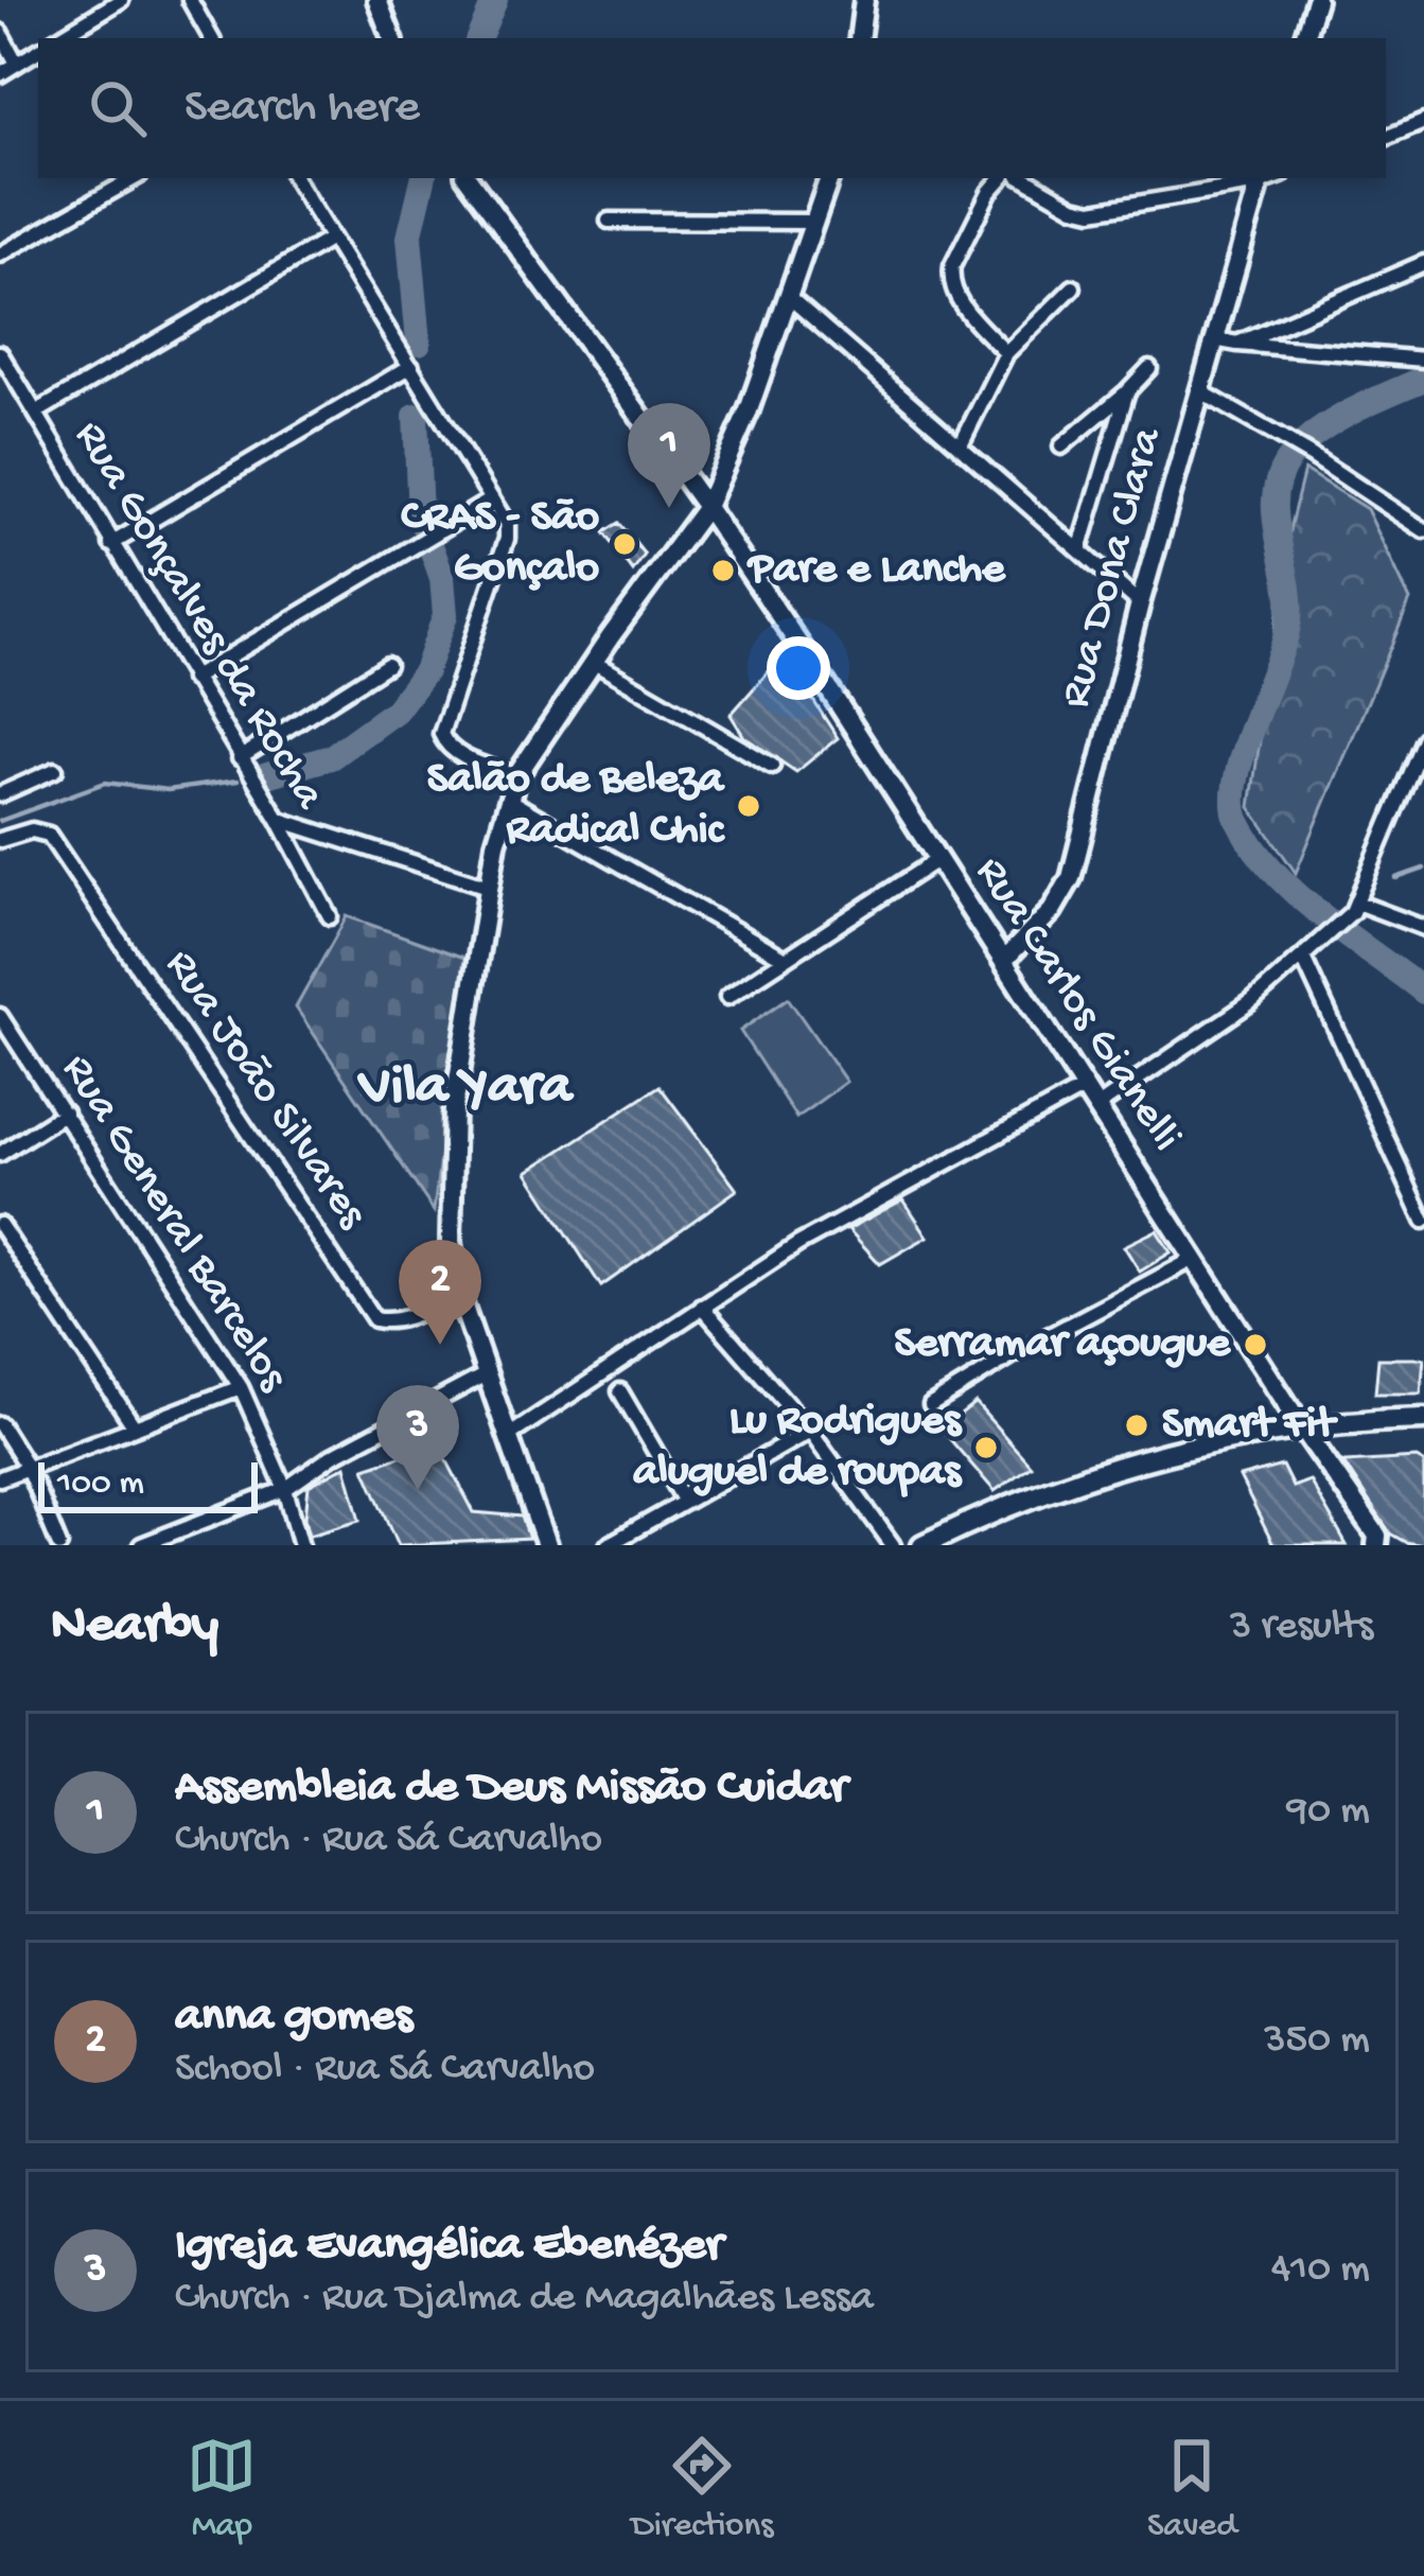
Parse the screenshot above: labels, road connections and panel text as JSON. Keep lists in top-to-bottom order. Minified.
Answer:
{"streets":{"street":["Rua Dona Clara","Rua Gonçalves da Rocha","Rua Carlos Gianelli","Rua João Silvares","Rua General Barcelos"]},"crossings":[["Rua Dona Clara","Rua Carlos Gianelli"]],"districts":["Vila Yara"],"places":["CRAS - São Gonçalo","Pare e Lanche","Salão de Beleza Radical Chic","Serramar açougue","Smart Fit","Lu Rodrigues aluguel de roupas"],"scale_bar":"100 m","page":{"search":"Search here","pins":["1","2","3"],"scale":"100 m","heading":["Nearby","3 results"],"list":[{"mark":"1","name":"Assembleia de Deus Missão Cuidar","note":"Church · Rua Sá Carvalho","value":"90 m"},{"mark":"2","name":"anna gomes","note":"School · Rua Sá Carvalho","value":"350 m"},{"mark":"3","name":"Igreja Evangélica Ebenézer","note":"Church · Rua Djalma de Magalhães Lessa","value":"410 m"}],"nav":["Map","Directions","Saved"]}}
